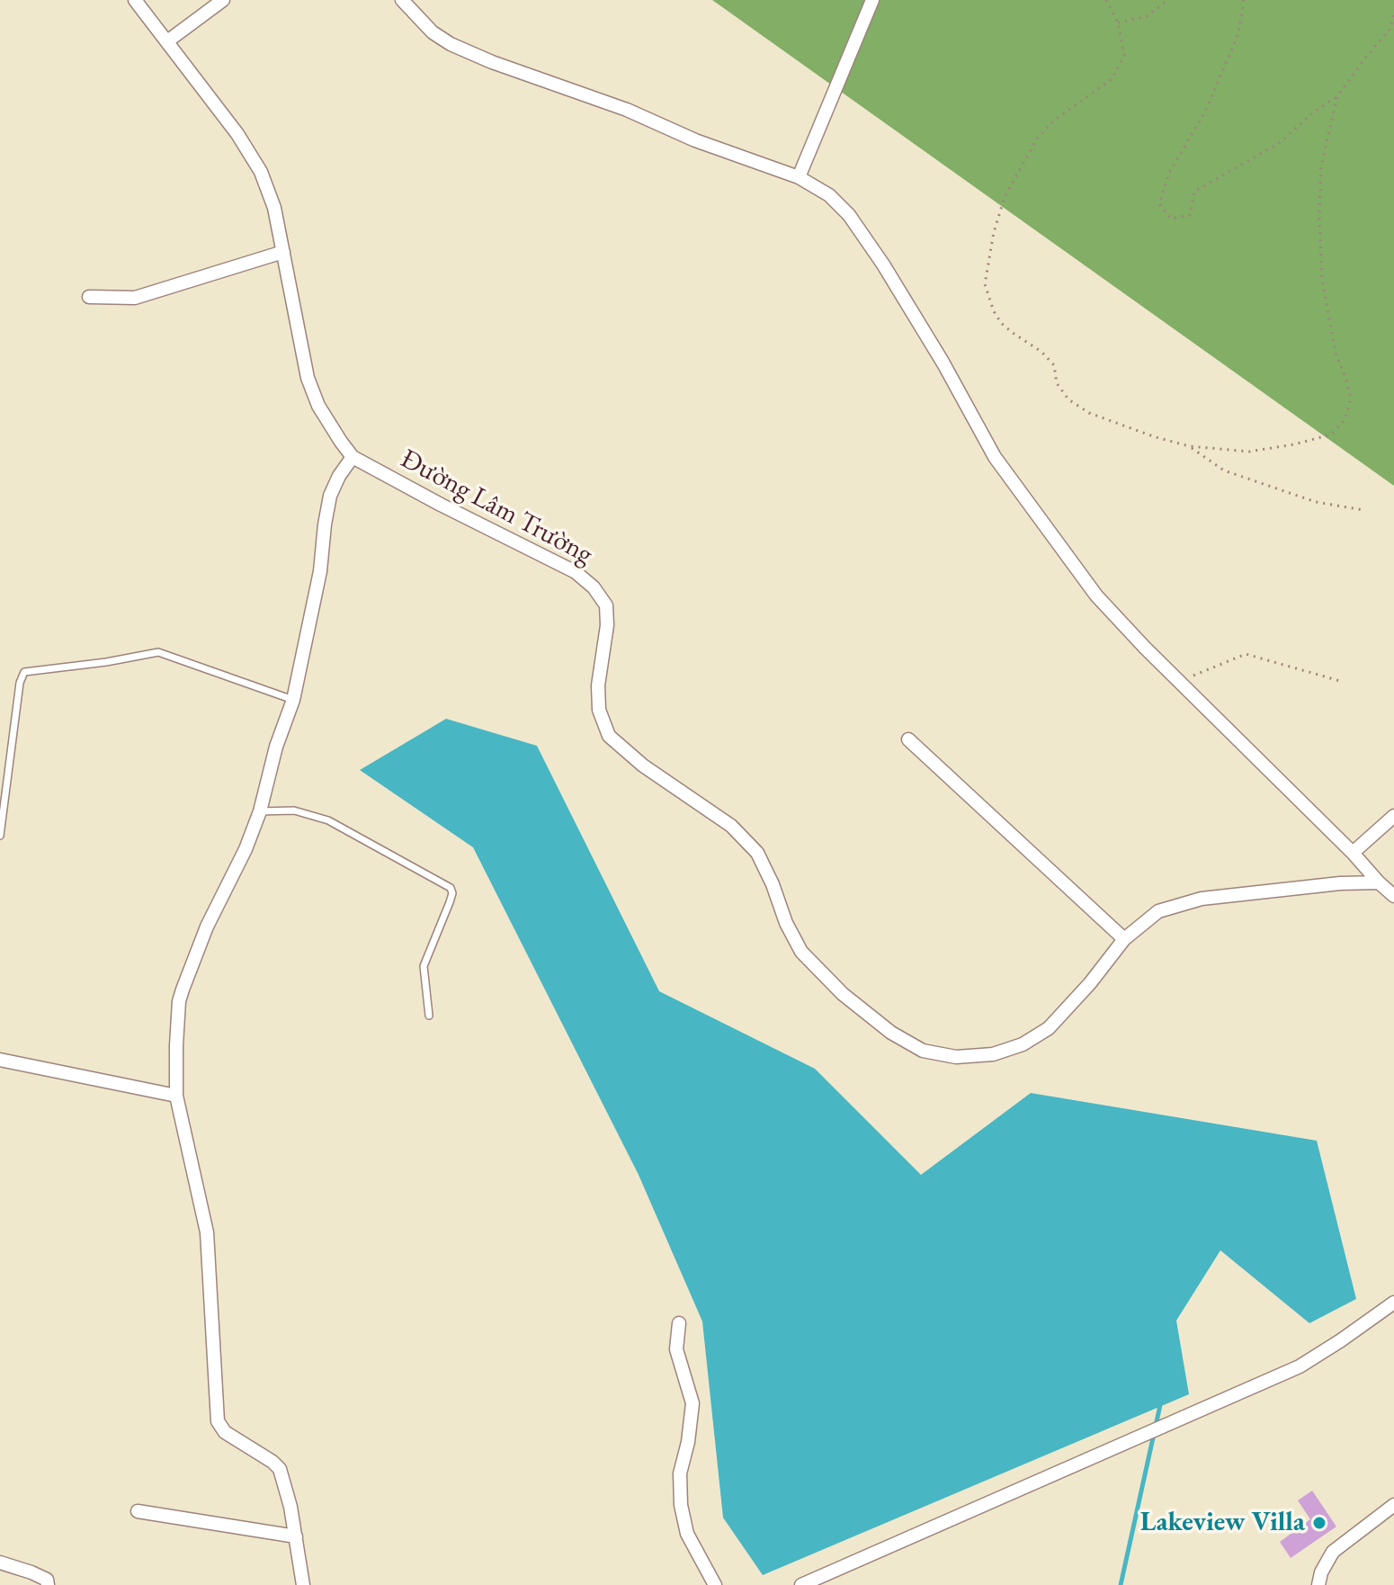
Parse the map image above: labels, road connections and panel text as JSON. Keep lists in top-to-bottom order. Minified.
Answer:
{"streets":{"street":["Đường Lâm Trường"]},"places":["Lakeview Villa"]}
